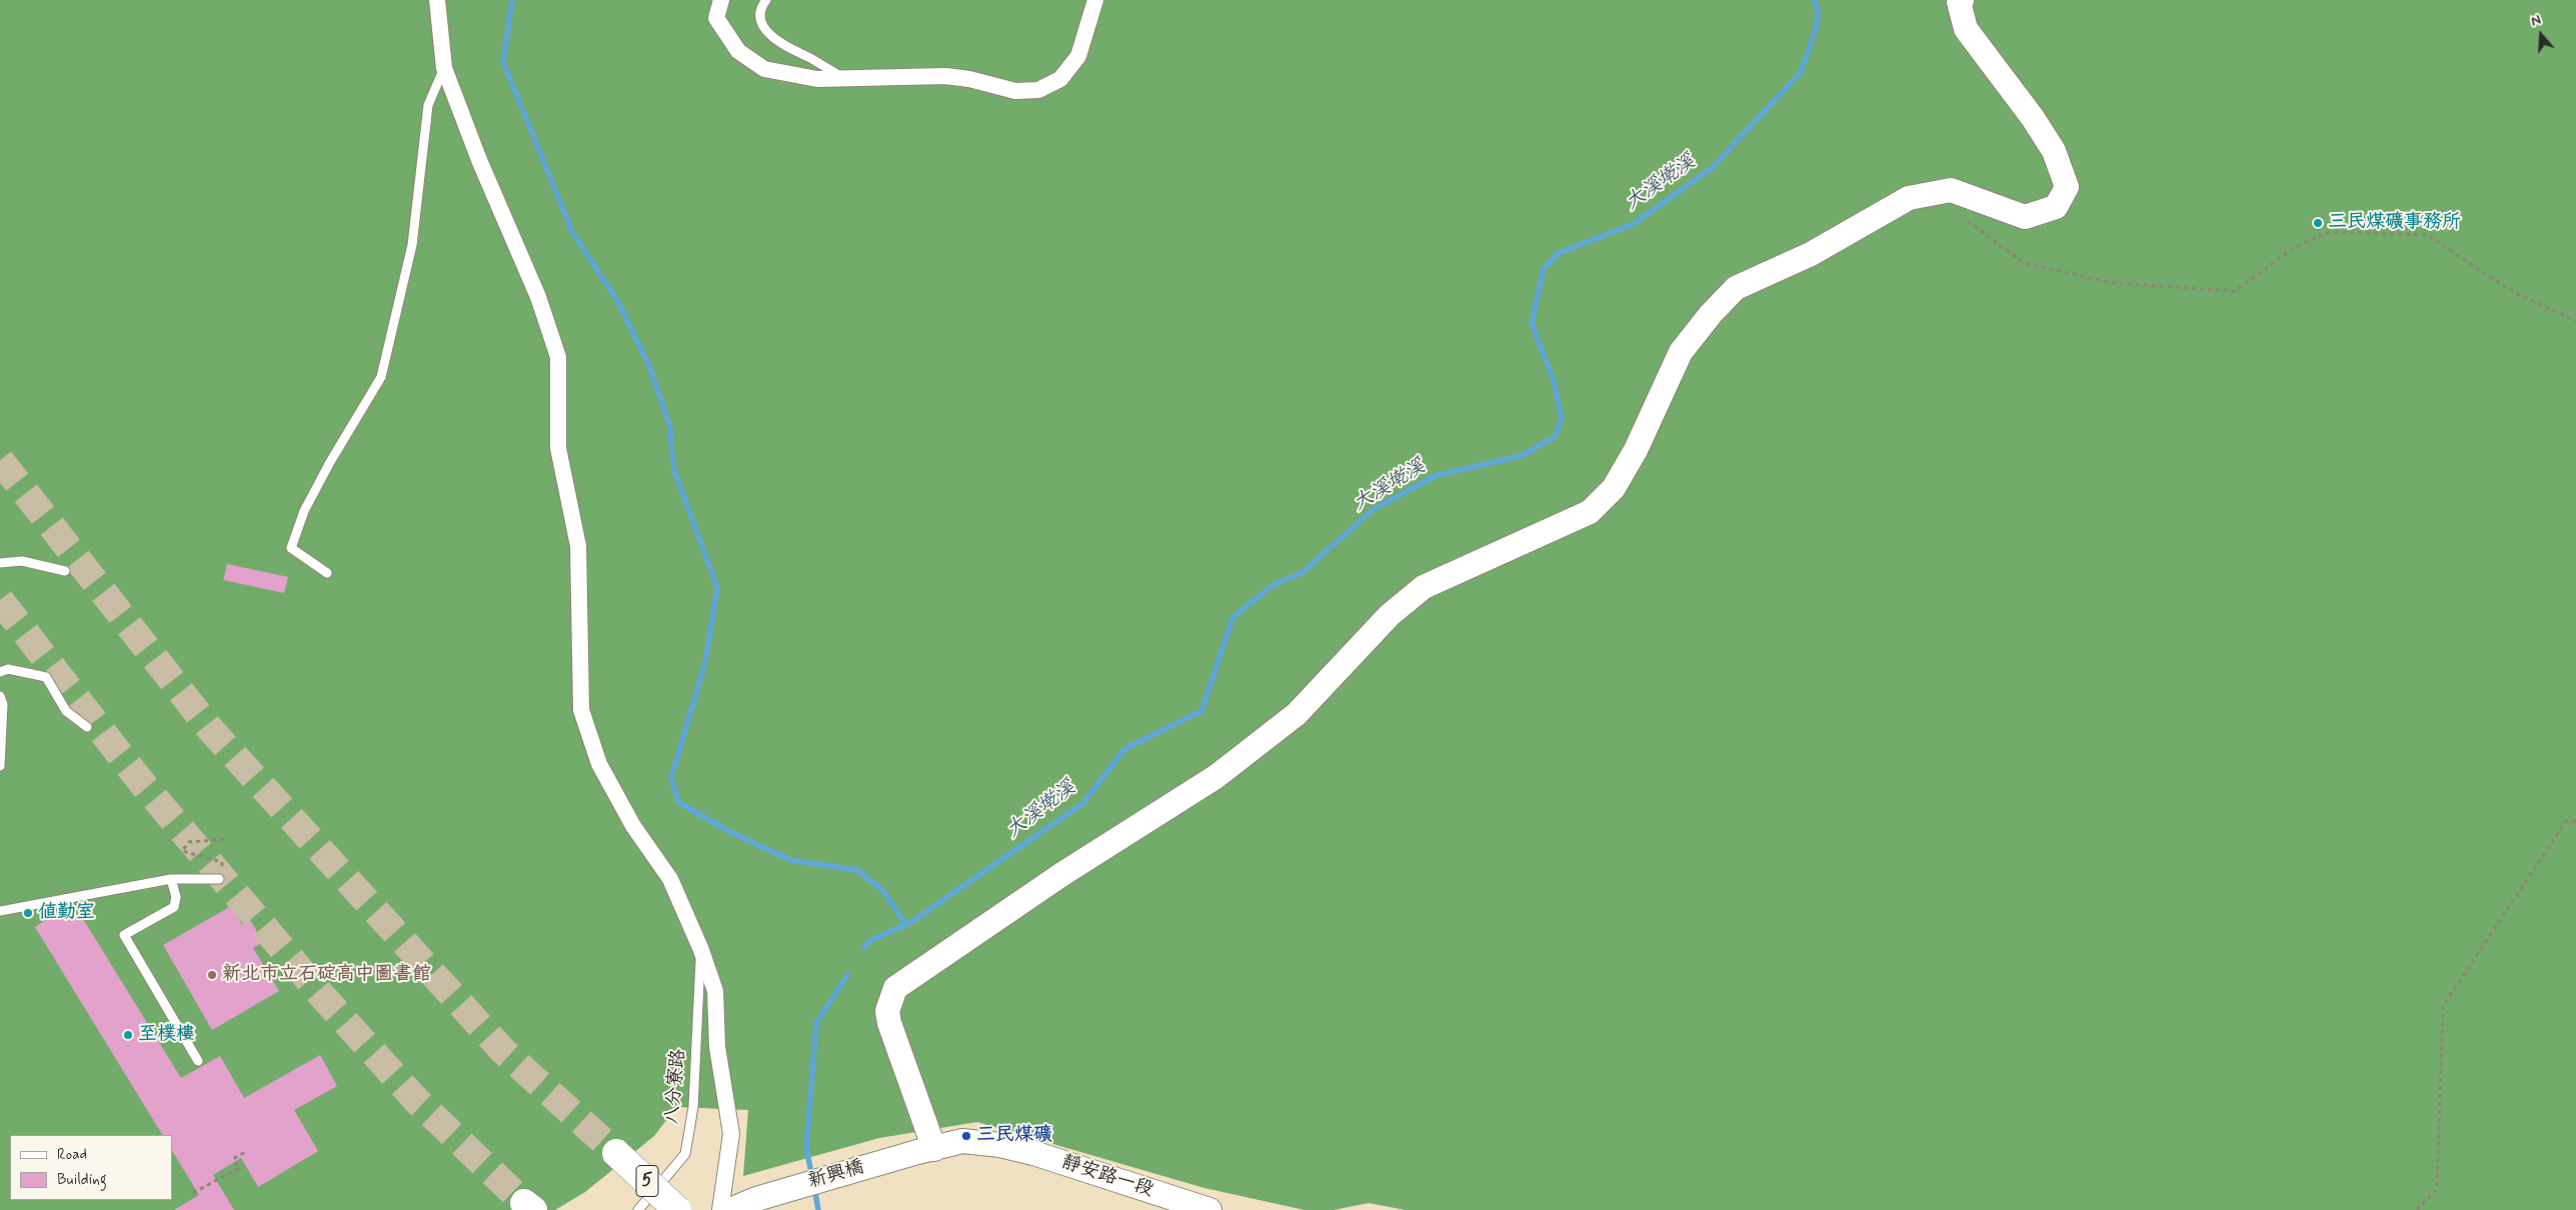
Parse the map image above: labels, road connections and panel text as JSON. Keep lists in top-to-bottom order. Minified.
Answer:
{"streets":{"highway":["5"],"street":["新興橋","靜安路一段"],"lane":["八分寮路"]},"crossings":[["新興橋","靜安路一段"]],"water":["大溪墘溪"],"places":["三民煤礦事務所","值勤室","新北市立石碇高中圖書館","至樸樓","三民煤礦"],"legend":["Road","Building"],"north":"top"}
